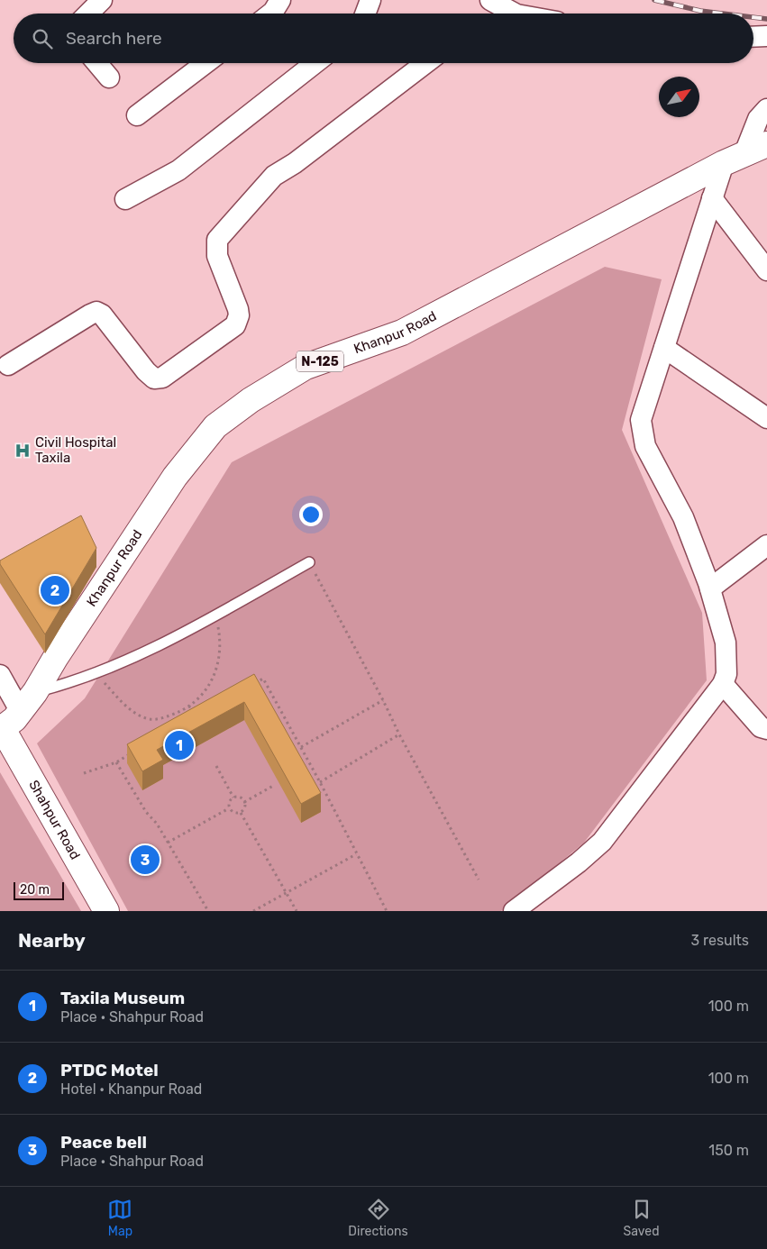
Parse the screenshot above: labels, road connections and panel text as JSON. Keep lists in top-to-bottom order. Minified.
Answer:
{"streets":{"main road":["Khanpur Road","N-125","Shahpur Road"]},"crossings":[["Khanpur Road","Shahpur Road"]],"places":{"hospital":["Civil Hospital Taxila"]},"scale_bar":"20 m","north":"top right","page":{"search":"Search here","pins":["2","1","3"],"scale":"20 m","heading":["Nearby","3 results"],"list":[{"mark":"1","name":"Taxila Museum","note":"Place · Shahpur Road","value":"100 m"},{"mark":"2","name":"PTDC Motel","note":"Hotel · Khanpur Road","value":"100 m"},{"mark":"3","name":"Peace bell","note":"Place · Shahpur Road","value":"150 m"}],"nav":["Map","Directions","Saved"]}}
